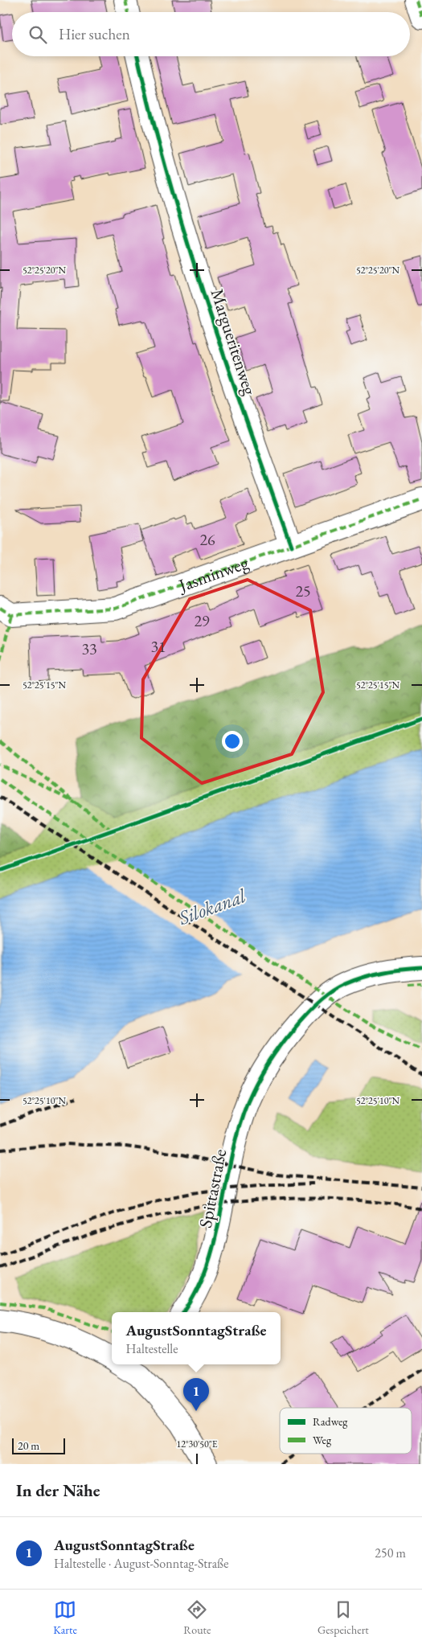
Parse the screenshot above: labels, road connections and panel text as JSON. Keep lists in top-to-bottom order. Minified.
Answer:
{"streets":{"street":["Margueritenweg","Jasminweg","Spittastraße"]},"crossings":[["Margueritenweg","Jasminweg"]],"water":["Silokanal"],"house_numbers":["26","25","29","31","33"],"legend":["Radweg","Weg"],"scale_bar":"20 m","page":{"search":"Hier suchen","popup":["AugustSonntagStraße","Haltestelle"],"pins":"1","scale":"20 m","heading":"In der Nähe","list":[{"mark":"1","name":"AugustSonntagStraße","note":"Haltestelle · August-Sonntag-Straße","value":"250 m"}],"nav":["Karte","Route","Gespeichert"]},"coordinates":["52°25'20\"N","52°25'15\"N","52°25'10\"N","12°30'50\"E"]}
